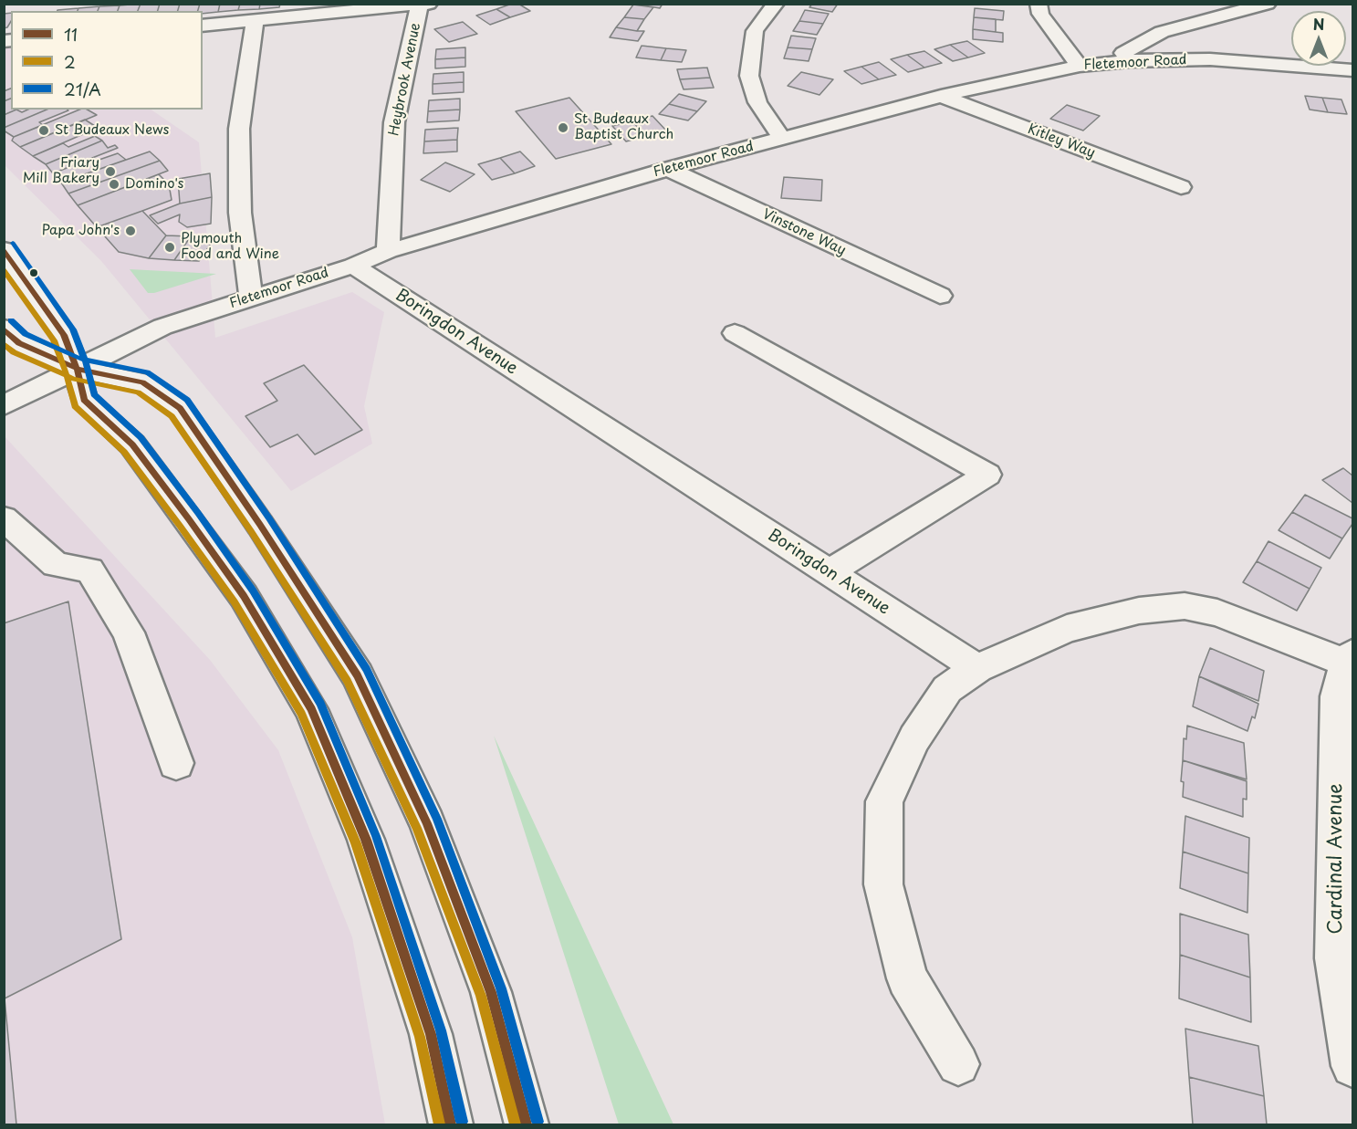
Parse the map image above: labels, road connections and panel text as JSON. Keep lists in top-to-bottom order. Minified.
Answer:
{"streets":{"street":["Fletemoor Road","Heybrook Avenue","Kitley Way","Vinstone Way","Boringdon Avenue","Cardinal Avenue"]},"crossings":[["Fletemoor Road","Heybrook Avenue"],["Fletemoor Road","Kitley Way"],["Fletemoor Road","Vinstone Way"],["Fletemoor Road","Boringdon Avenue"]],"places":["St Budeaux Baptist Church","St Budeaux News","Friary Mill Bakery","Domino's","Papa John's","Plymouth Food and Wine"],"lines":["transit line 21/A","transit line 11","transit line 2"],"legend":["11","2","21/A"],"north":"top"}
